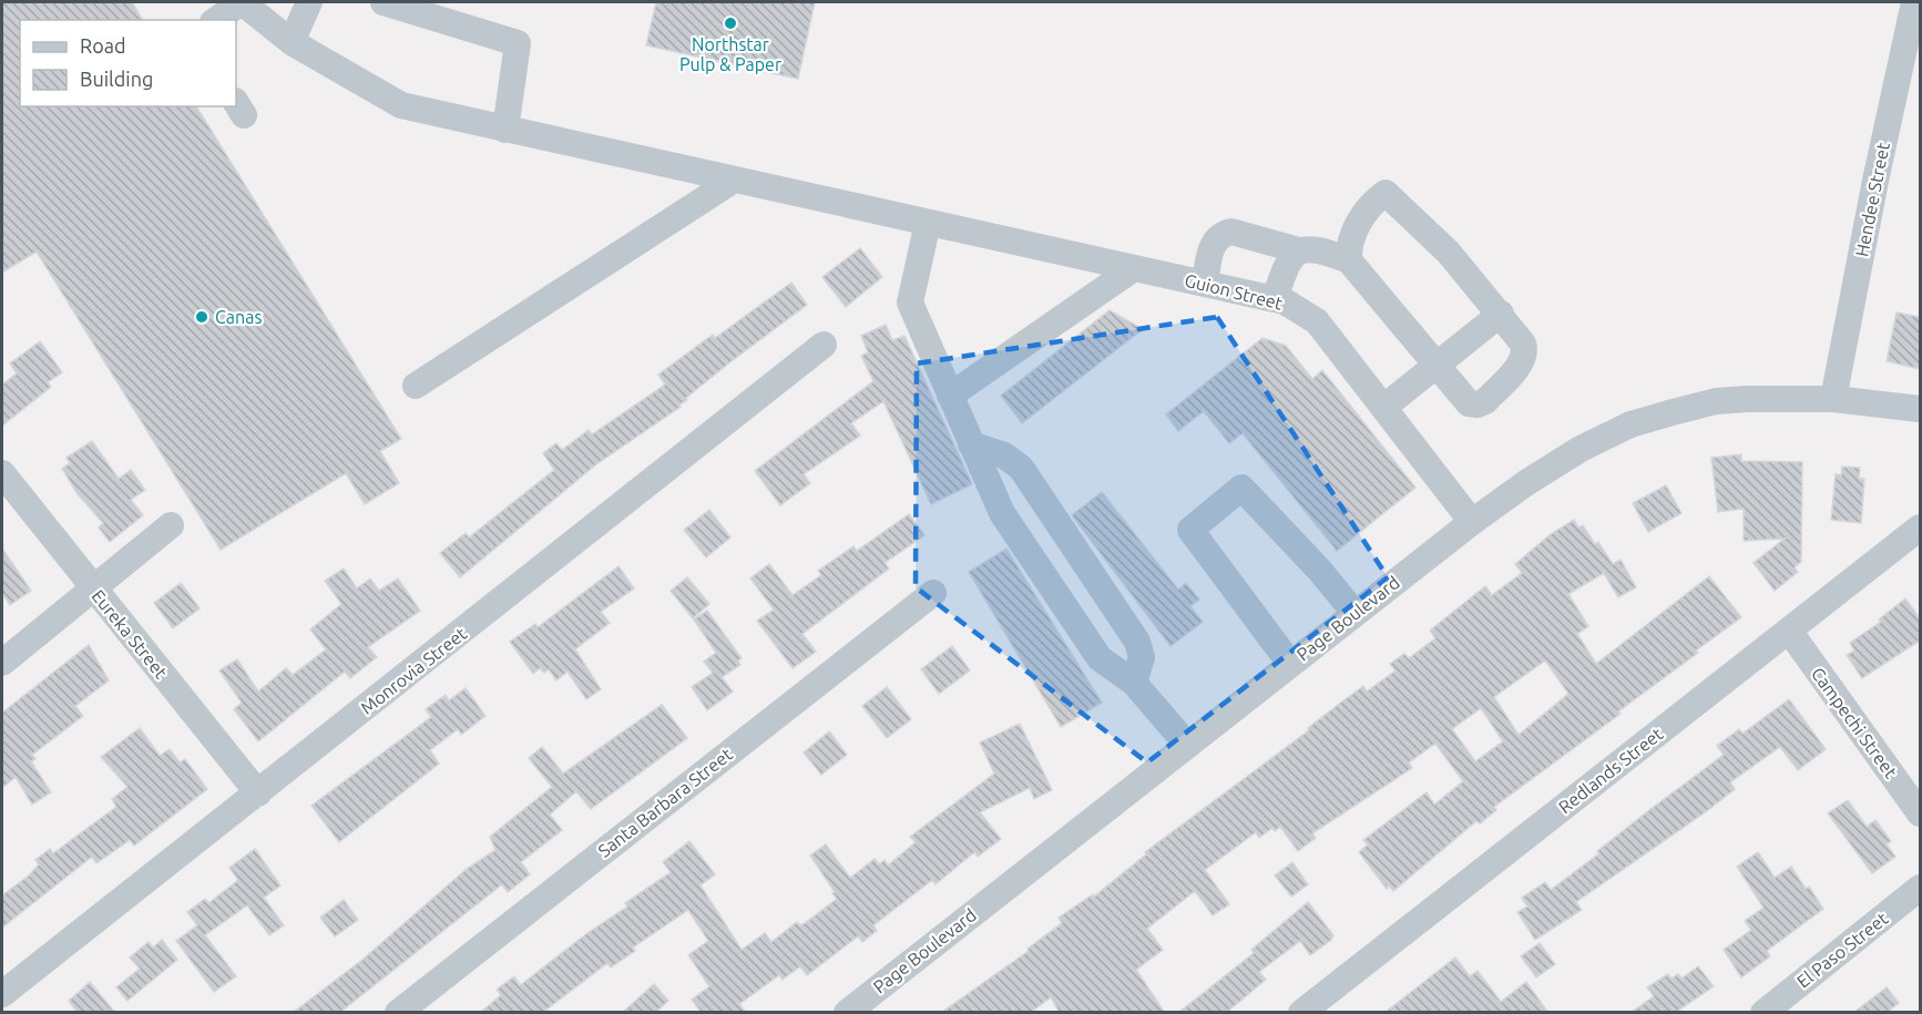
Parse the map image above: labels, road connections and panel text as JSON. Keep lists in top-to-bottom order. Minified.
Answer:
{"streets":{"street":["Hendee Street","Guion Street","Page Boulevard","Eureka Street","Monrovia Street","Campechi Street","Redlands Street","Santa Barbara Street","El Paso Street"]},"crossings":[["Hendee Street","Page Boulevard"],["Guion Street","Page Boulevard"],["Eureka Street","Monrovia Street"],["Campechi Street","Redlands Street"]],"places":["Northstar Pulp & Paper","Canas"],"legend":["Road","Building"]}
